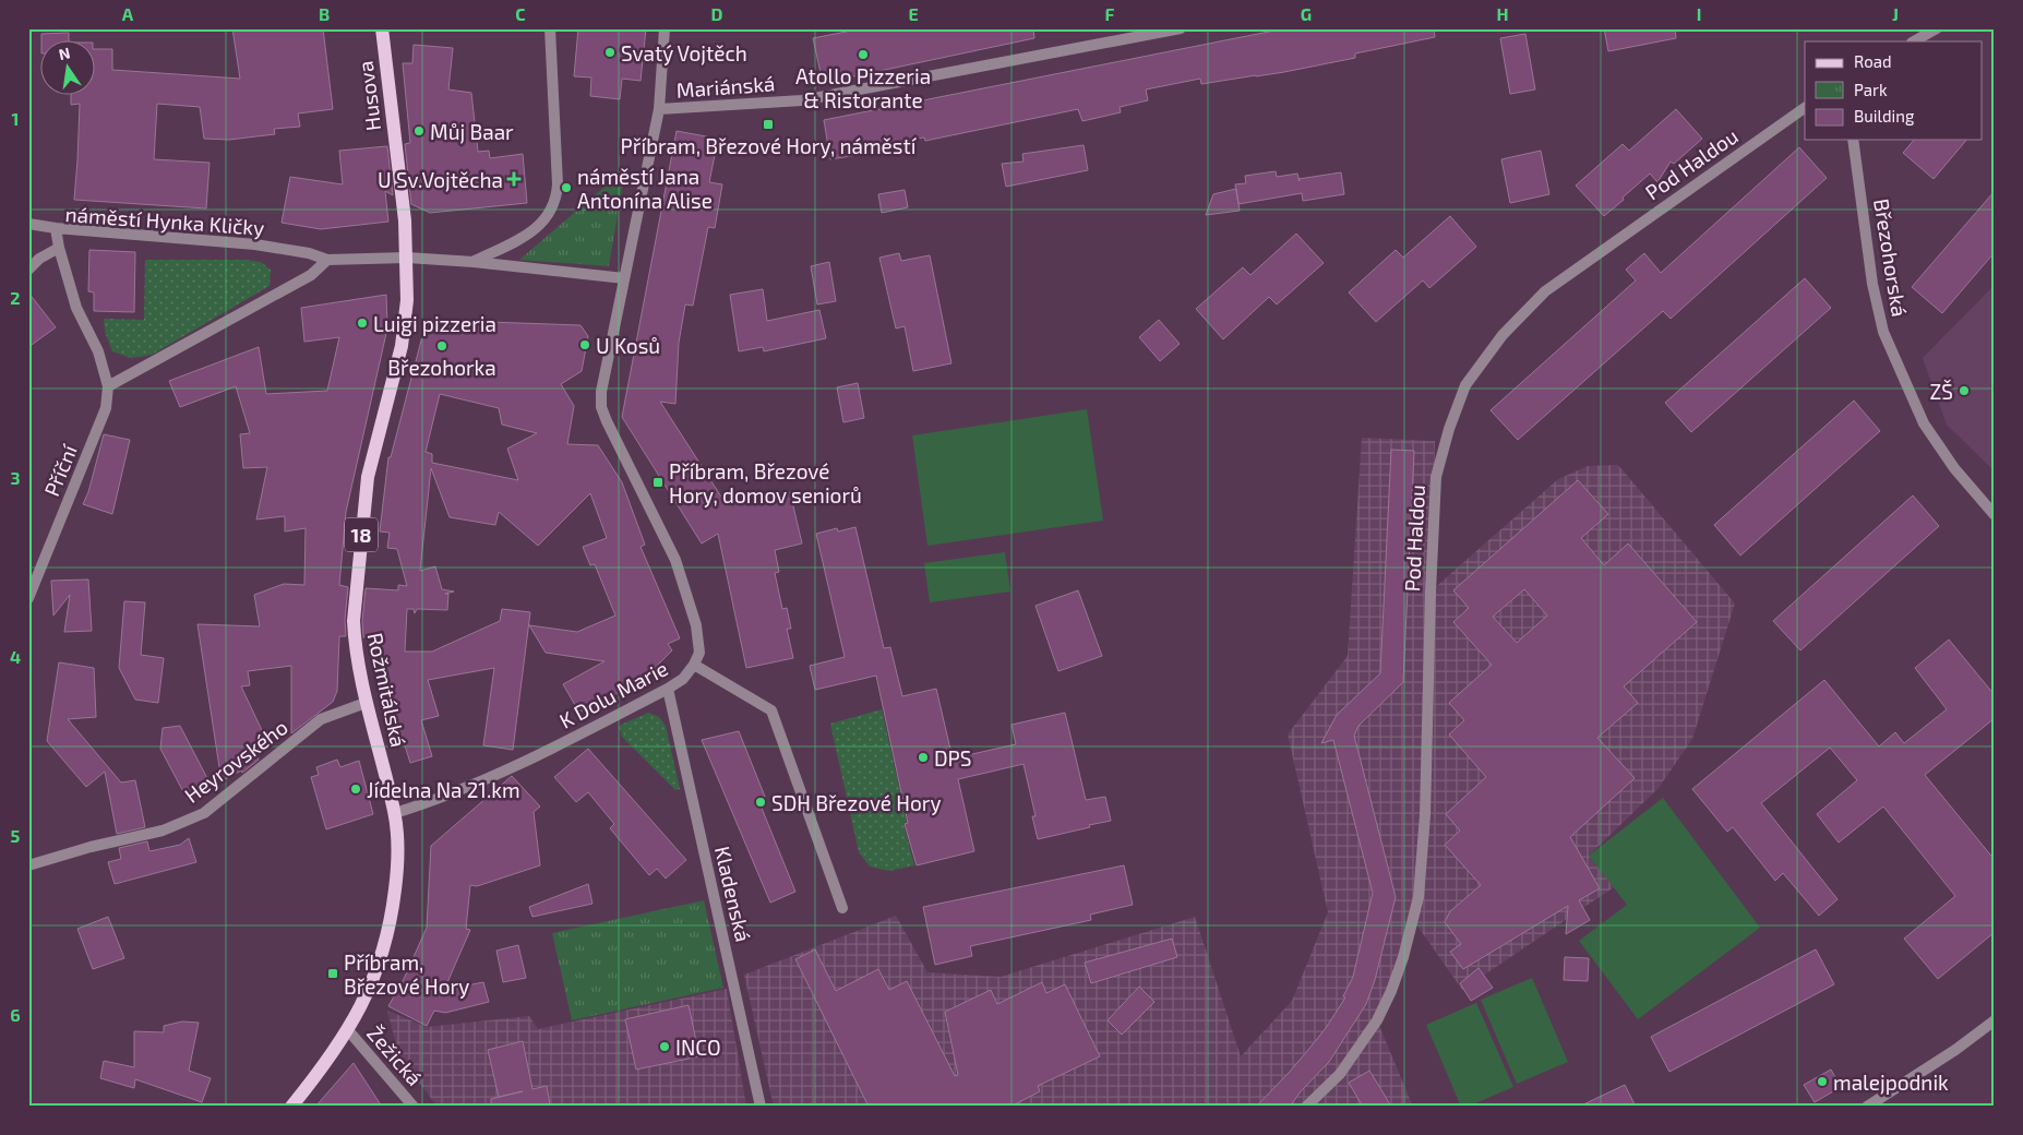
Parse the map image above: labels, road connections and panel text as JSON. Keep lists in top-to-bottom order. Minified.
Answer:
{"streets":{"main road":["Husova","18","Rožmitálská"],"street":["Mariánská","Pod Haldou","náměstí Hynka Kličky","Březohorská","Příční","K Dolu Marie","Heyrovského","Kladenská","Žežická"]},"crossings":[["Mariánská","K Dolu Marie"],["Husova","náměstí Hynka Kličky"],["Husova","Rožmitálská"],["náměstí Hynka Kličky","Příční"],["náměstí Hynka Kličky","Rožmitálská"],["náměstí Hynka Kličky","K Dolu Marie"],["Rožmitálská","K Dolu Marie"],["Rožmitálská","Heyrovského"],["Rožmitálská","Žežická"],["K Dolu Marie","Kladenská"]],"places":{"other":["Svatý Vojtěch","Atollo Pizzeria & Ristorante","Můj Baar","náměstí Jana Antonína Alise","Luigi pizzeria","U Kosů","Březohorka","ZŠ","DPS","Jídelna Na 21.km","SDH Březové Hory","INCO","malejpodnik"],"transit":["Příbram, Březové Hory, náměstí","Příbram, Březové Hory, domov seniorů","Příbram, Březové Hory"],"health":["U Sv.Vojtěcha"]},"legend":["Road","Park","Building"],"north":"top","grid":{"columns":["A","B","C","D","E","F","G","H","I","J"],"rows":["1","2","3","4","5","6"]}}
